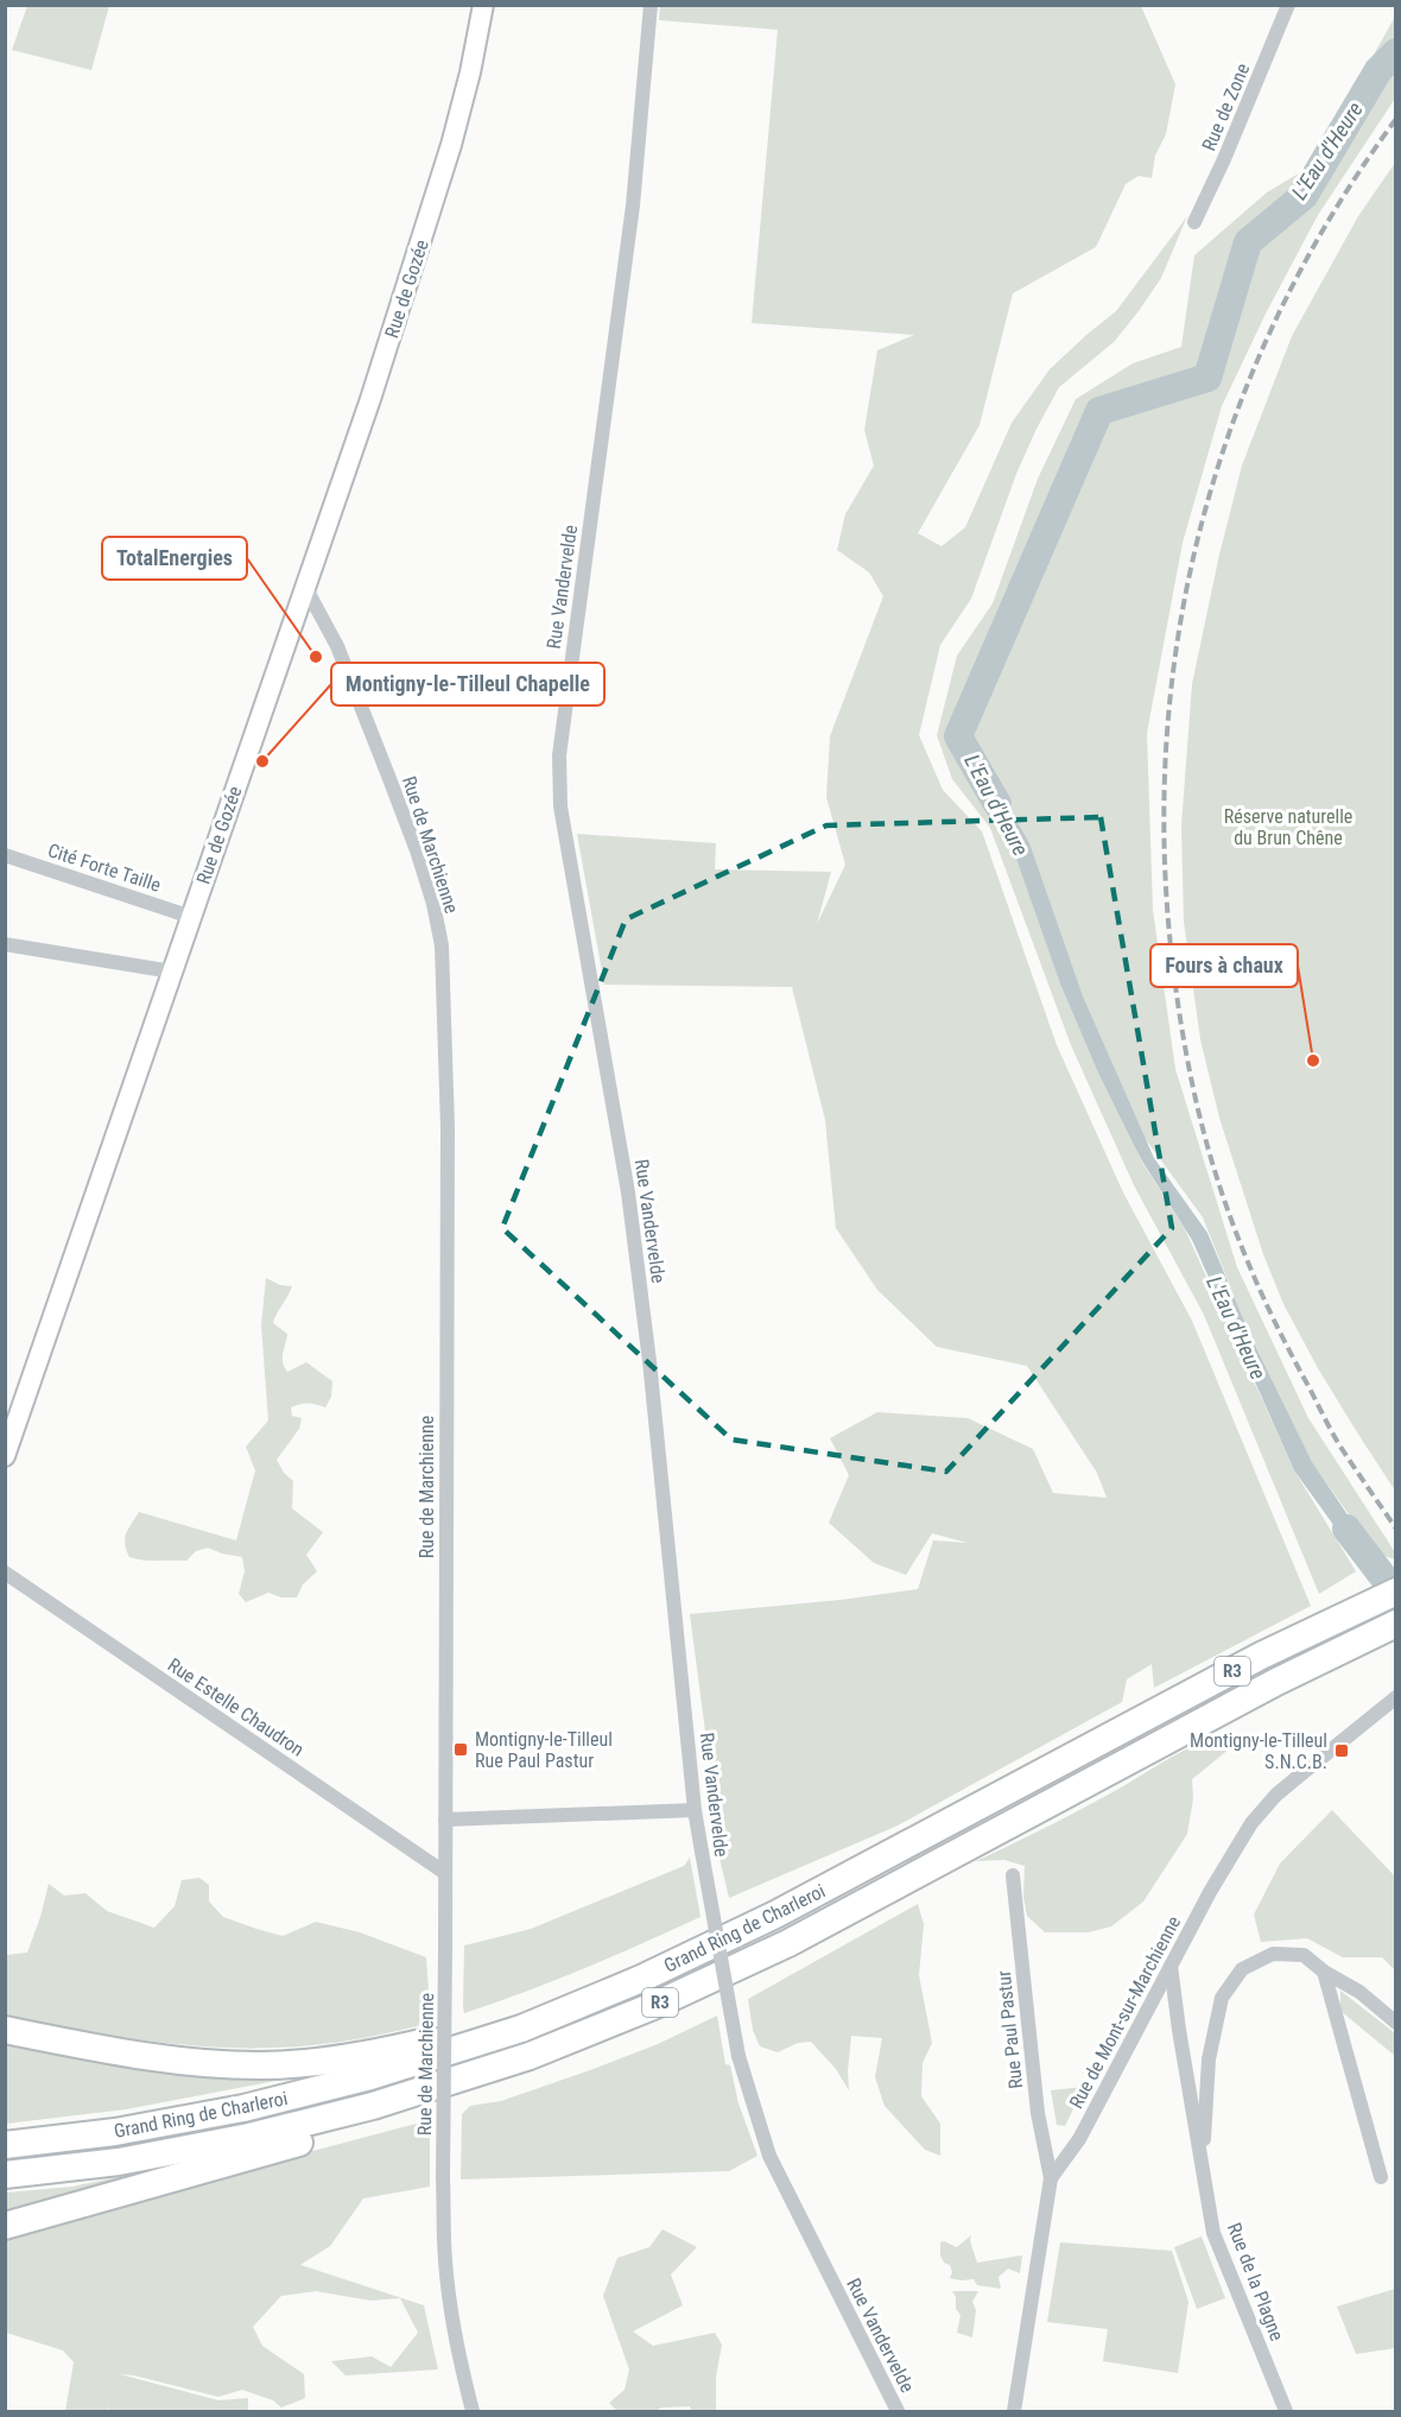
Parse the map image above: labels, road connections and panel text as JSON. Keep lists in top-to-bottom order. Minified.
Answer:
{"streets":{"highway":["R3","Grand Ring de Charleroi"],"main road":["Rue de Gozée"],"street":["Rue de Zone","Rue Vandervelde","Rue de Marchienne","Cité Forte Taille","Rue Estelle Chaudron","Rue de Mont-sur-Marchienne","Rue Paul Pastur","Rue de la Plagne"]},"crossings":[["Rue de Gozée","Rue de Marchienne"],["Rue de Gozée","Cité Forte Taille"],["Rue de Marchienne","Rue Estelle Chaudron"],["Rue de Mont-sur-Marchienne","Rue Paul Pastur"],["Rue de Mont-sur-Marchienne","Rue de la Plagne"]],"water":["L'Eau d'Heure"],"parks":["Réserve naturelle du Brun Chêne"],"places":{"other":["TotalEnergies","Montigny-le-Tilleul Chapelle","Fours à chaux"],"transit":["Montigny-le-Tilleul Rue Paul Pastur","Montigny-le-Tilleul S.N.C.B."]}}
